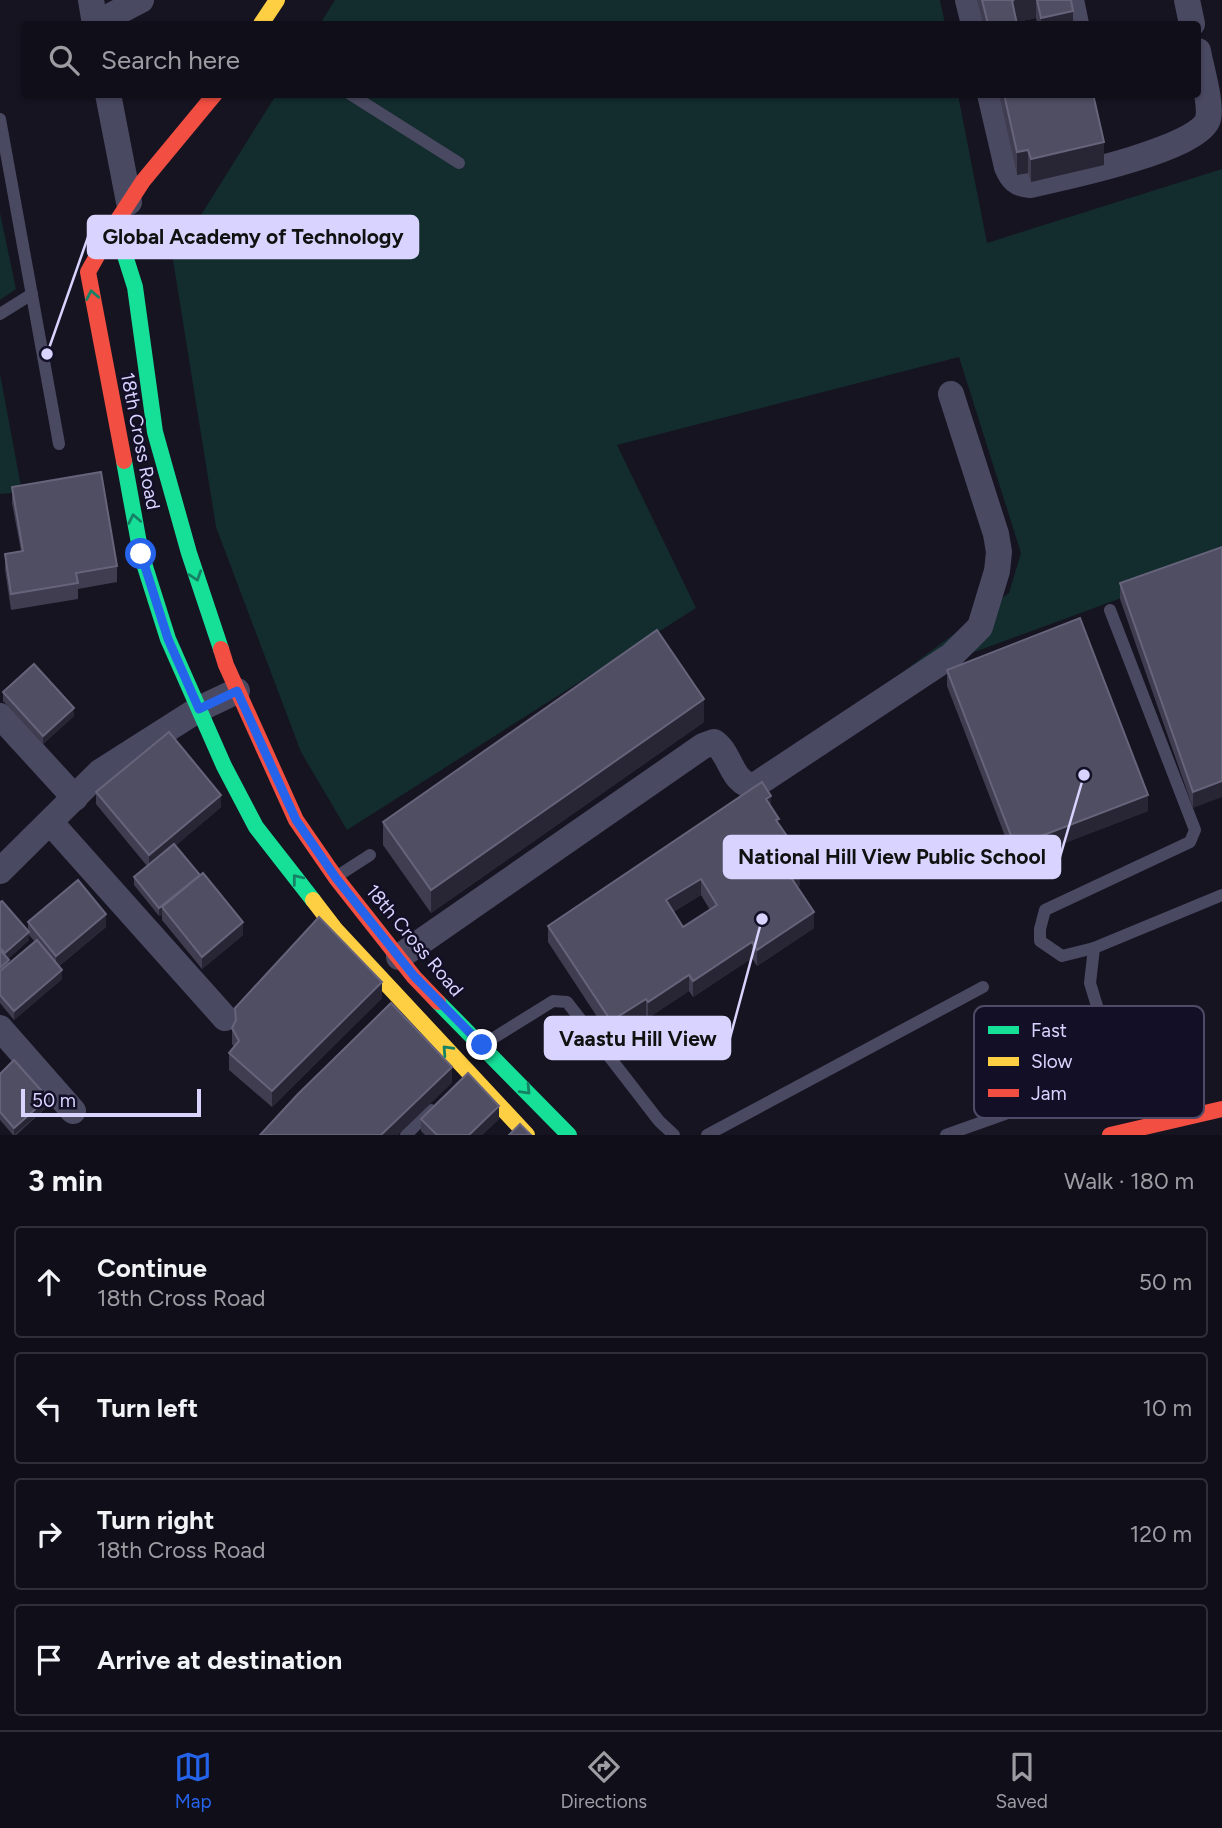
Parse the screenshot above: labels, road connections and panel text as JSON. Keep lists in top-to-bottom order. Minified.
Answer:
{"streets":{"street":["18th Cross Road"]},"places":["Global Academy of Technology","National Hill View Public School","Vaastu Hill View"],"legend":["Fast","Slow","Jam"],"scale_bar":"50 m","page":{"search":"Search here","scale":"50 m","heading":["3 min","Walk · 180 m"],"list":[["Continue","18th Cross Road","50 m"],["Turn left","10 m"],["Turn right","18th Cross Road","120 m"],"Arrive at destination"],"nav":["Map","Directions","Saved"]}}
